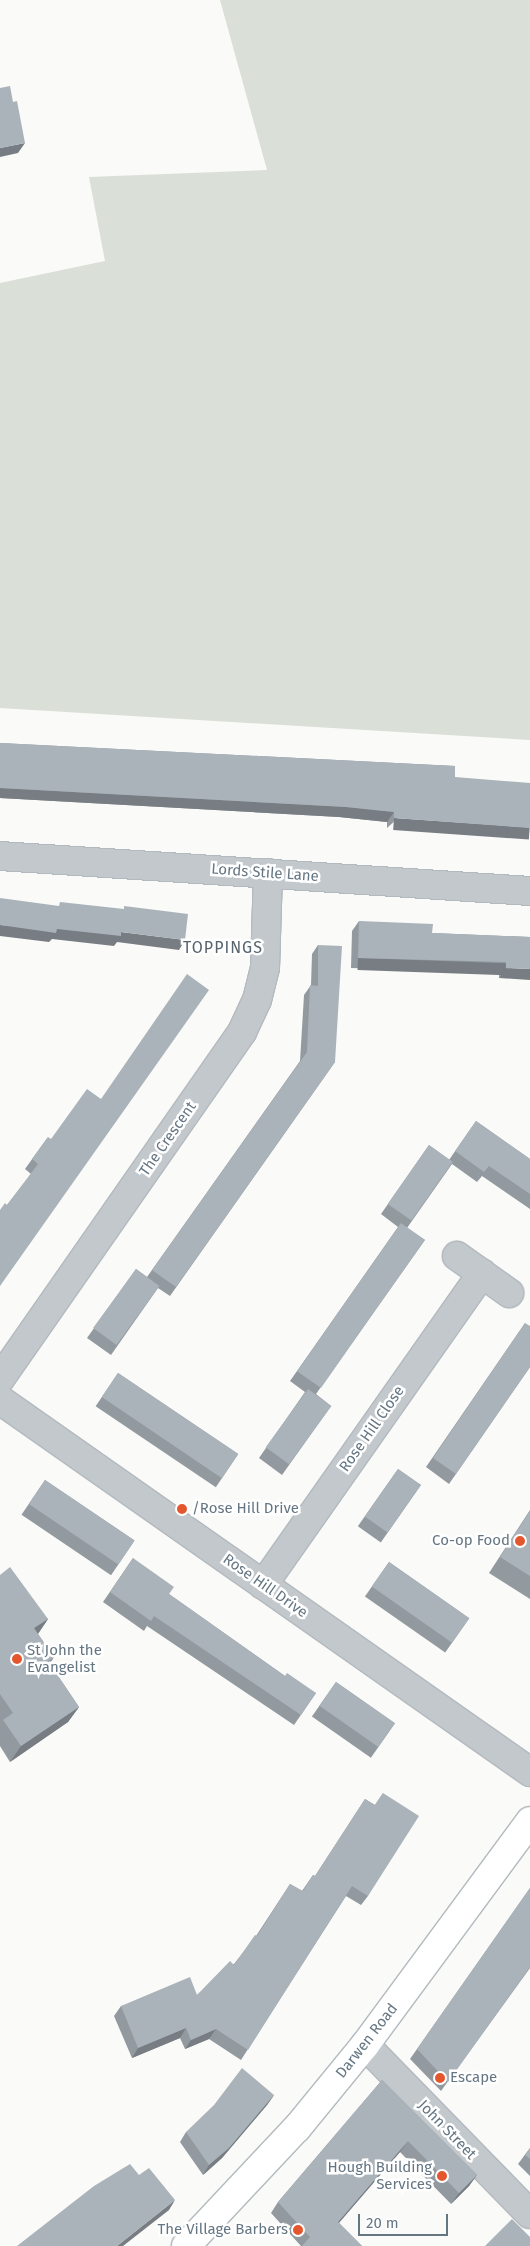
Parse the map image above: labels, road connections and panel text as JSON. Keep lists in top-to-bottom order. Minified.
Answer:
{"streets":{"main road":["Darwen Road"],"street":["Lords Stile Lane","The Crescent","Rose Hill Close","Rose Hill Drive","John Street"]},"crossings":[["Lords Stile Lane","The Crescent"],["Rose Hill Close","Rose Hill Drive"],["Darwen Road","John Street"]],"districts":["TOPPINGS"],"places":["/Rose Hill Drive","Co-op Food","St John the Evangelist","Escape","Hough Building Services","The Village Barbers"],"scale_bar":"20 m"}
